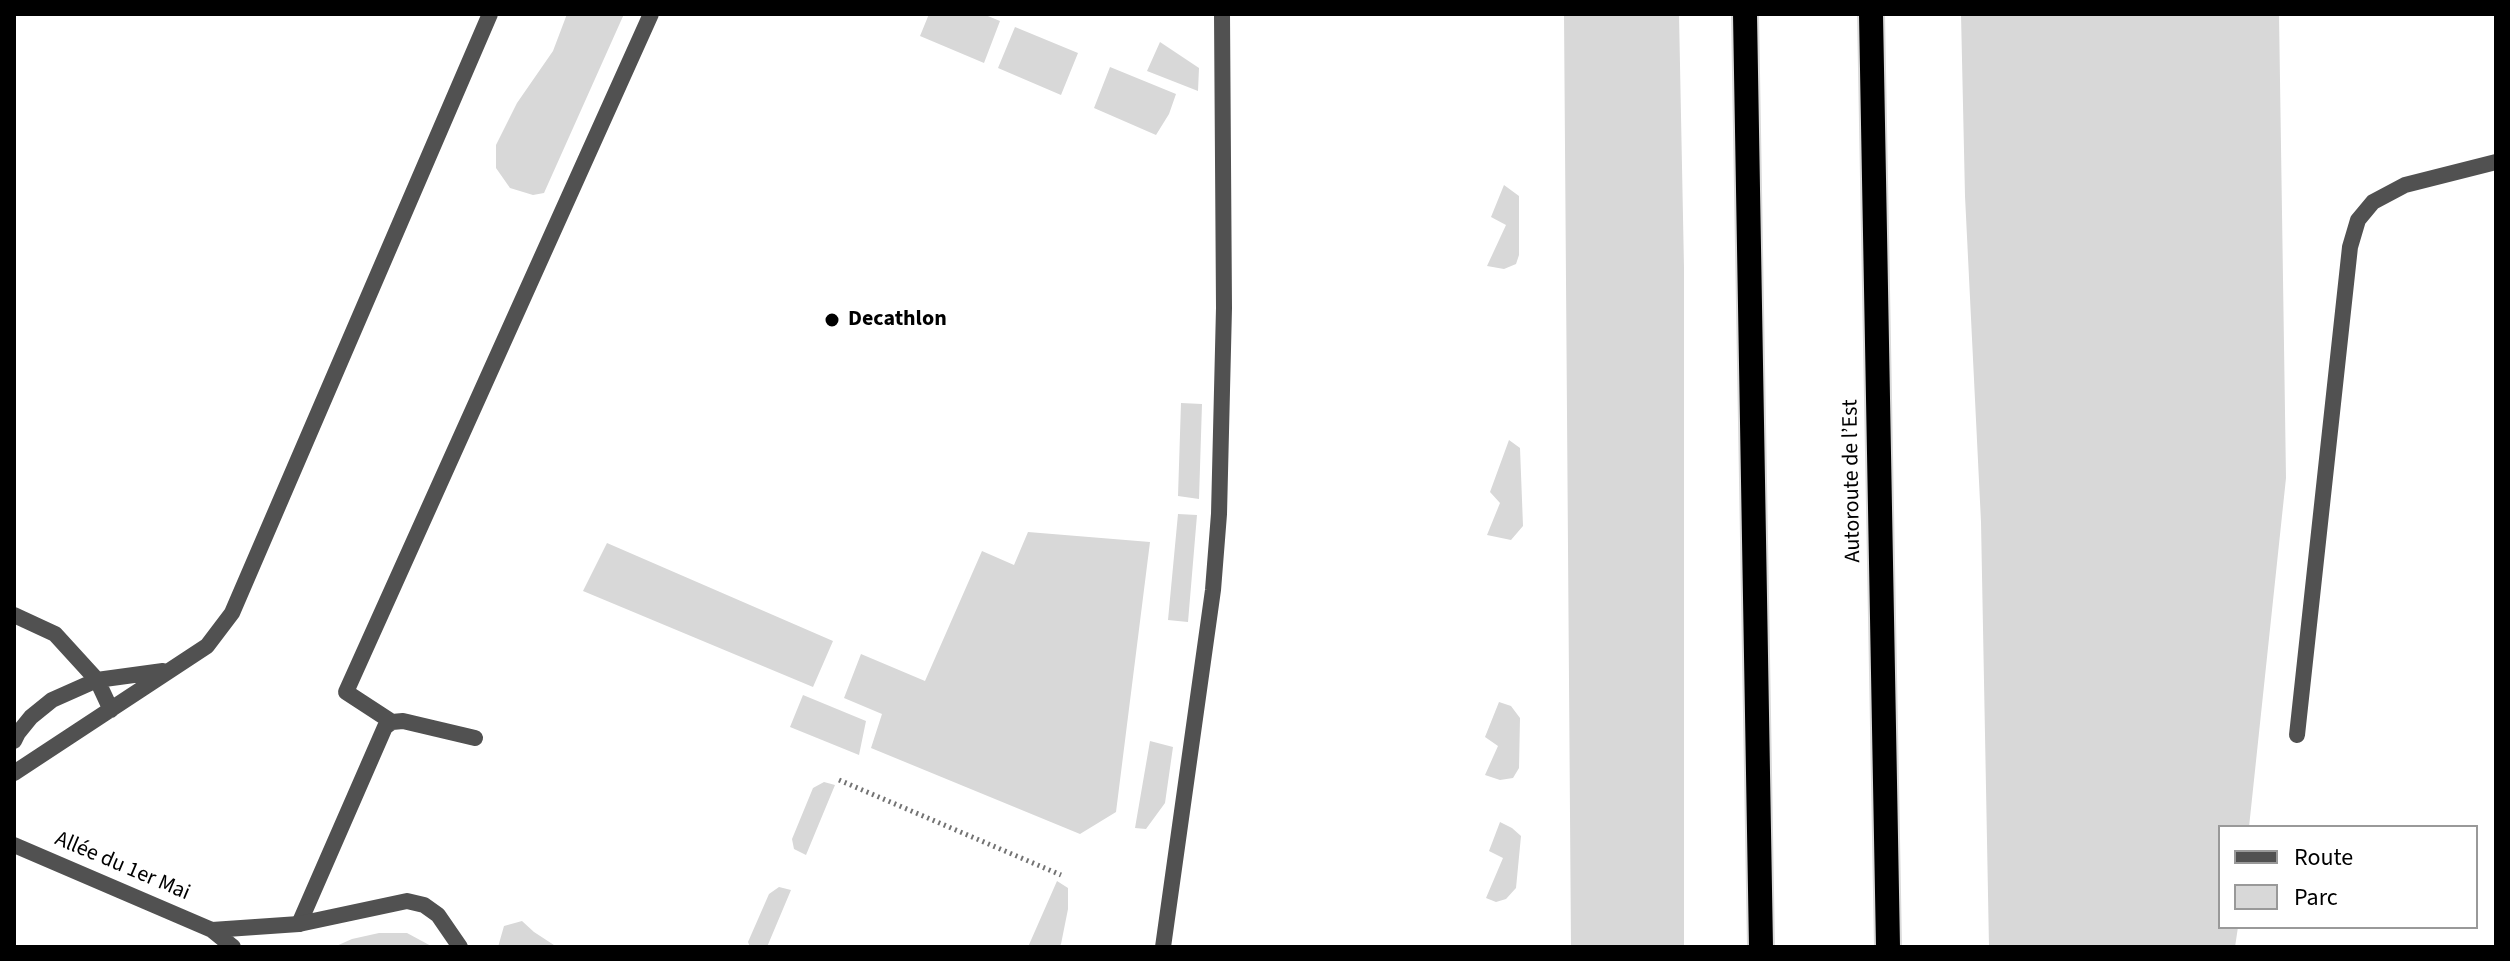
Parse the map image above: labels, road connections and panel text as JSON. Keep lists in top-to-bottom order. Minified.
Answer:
{"streets":{"highway":["Autoroute de l’Est"],"street":["Allée du 1er Mai"]},"places":["Decathlon"],"legend":["Route","Parc"]}
